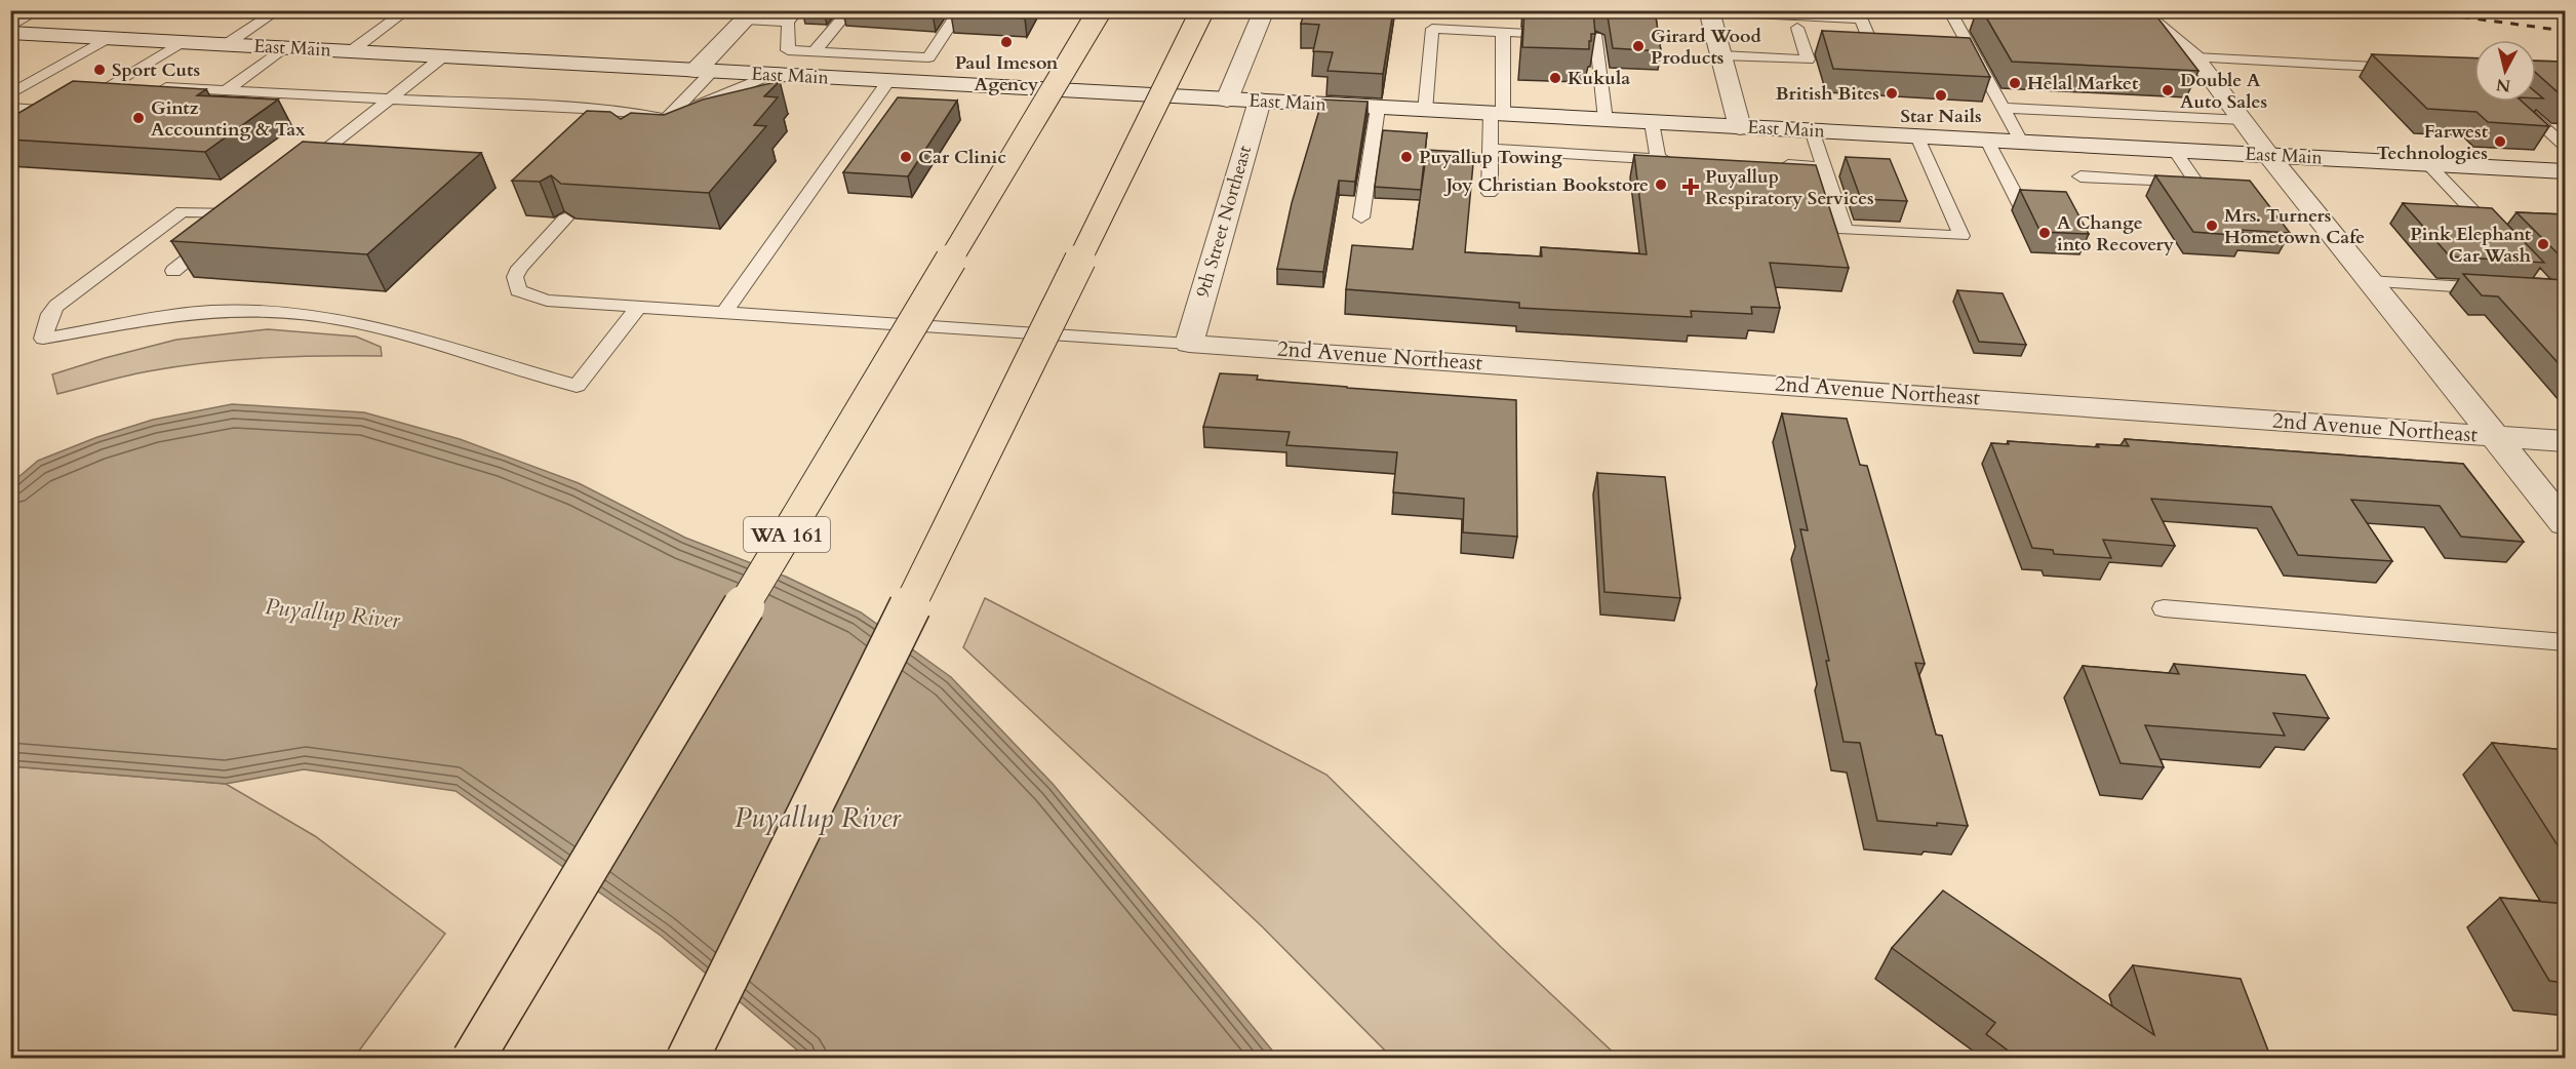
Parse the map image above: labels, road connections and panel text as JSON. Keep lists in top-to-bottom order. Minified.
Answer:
{"streets":{"highway":["WA 161"],"street":["East Main","9th Street Northeast","2nd Avenue Northeast"]},"crossings":[["East Main","9th Street Northeast"],["9th Street Northeast","2nd Avenue Northeast"]],"water":["Puyallup River"],"places":{"other":["Paul Imeson Agency","Girard Wood Products","Sport Cuts","Kukula","Helal Market","Double A Auto Sales","British Bites","Star Nails","Gintz Accounting & Tax","Farwest Technologies","Car Clinic","Puyallup Towing","Joy Christian Bookstore","Mrs. Turners Hometown Cafe","A Change into Recovery","Pink Elephant Car Wash"],"health":["Puyallup Respiratory Services"]},"north":"bottom"}
